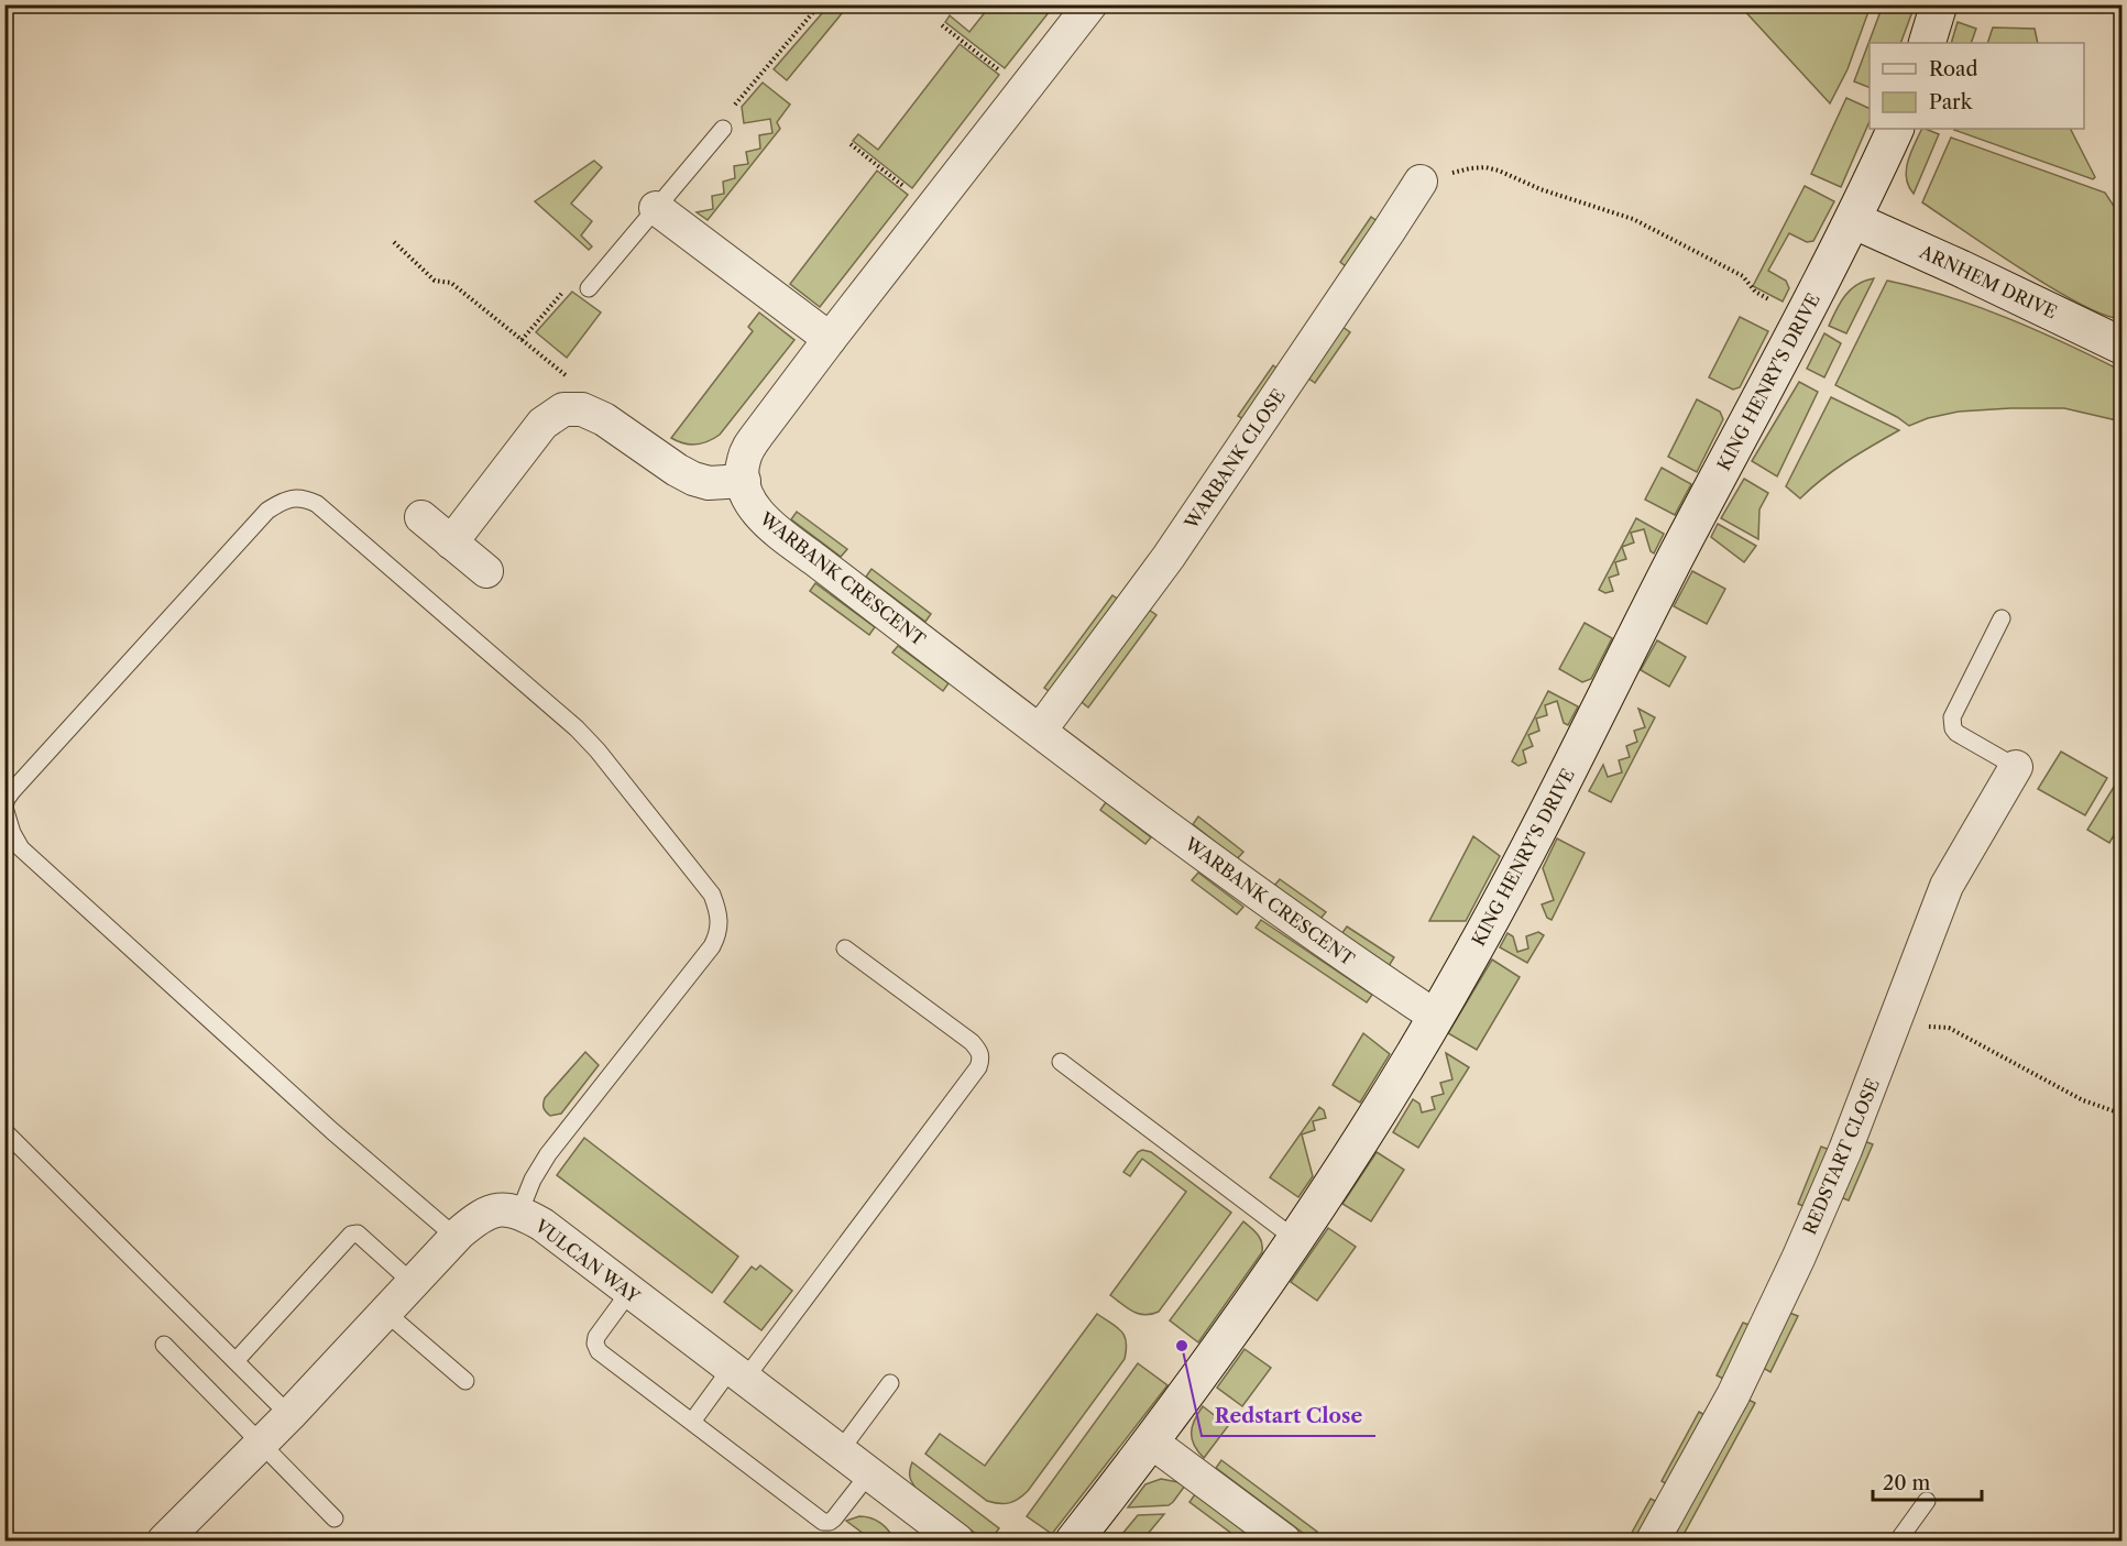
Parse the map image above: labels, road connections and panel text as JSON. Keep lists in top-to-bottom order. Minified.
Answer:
{"streets":{"street":["ARNHEM DRIVE","KING HENRY'S DRIVE","WARBANK CLOSE","WARBANK CRESCENT","REDSTART CLOSE","VULCAN WAY"]},"crossings":[["ARNHEM DRIVE","KING HENRY'S DRIVE"],["KING HENRY'S DRIVE","WARBANK CRESCENT"],["WARBANK CLOSE","WARBANK CRESCENT"]],"places":["Redstart Close"],"legend":["Road","Park"],"scale_bar":"20 m"}
